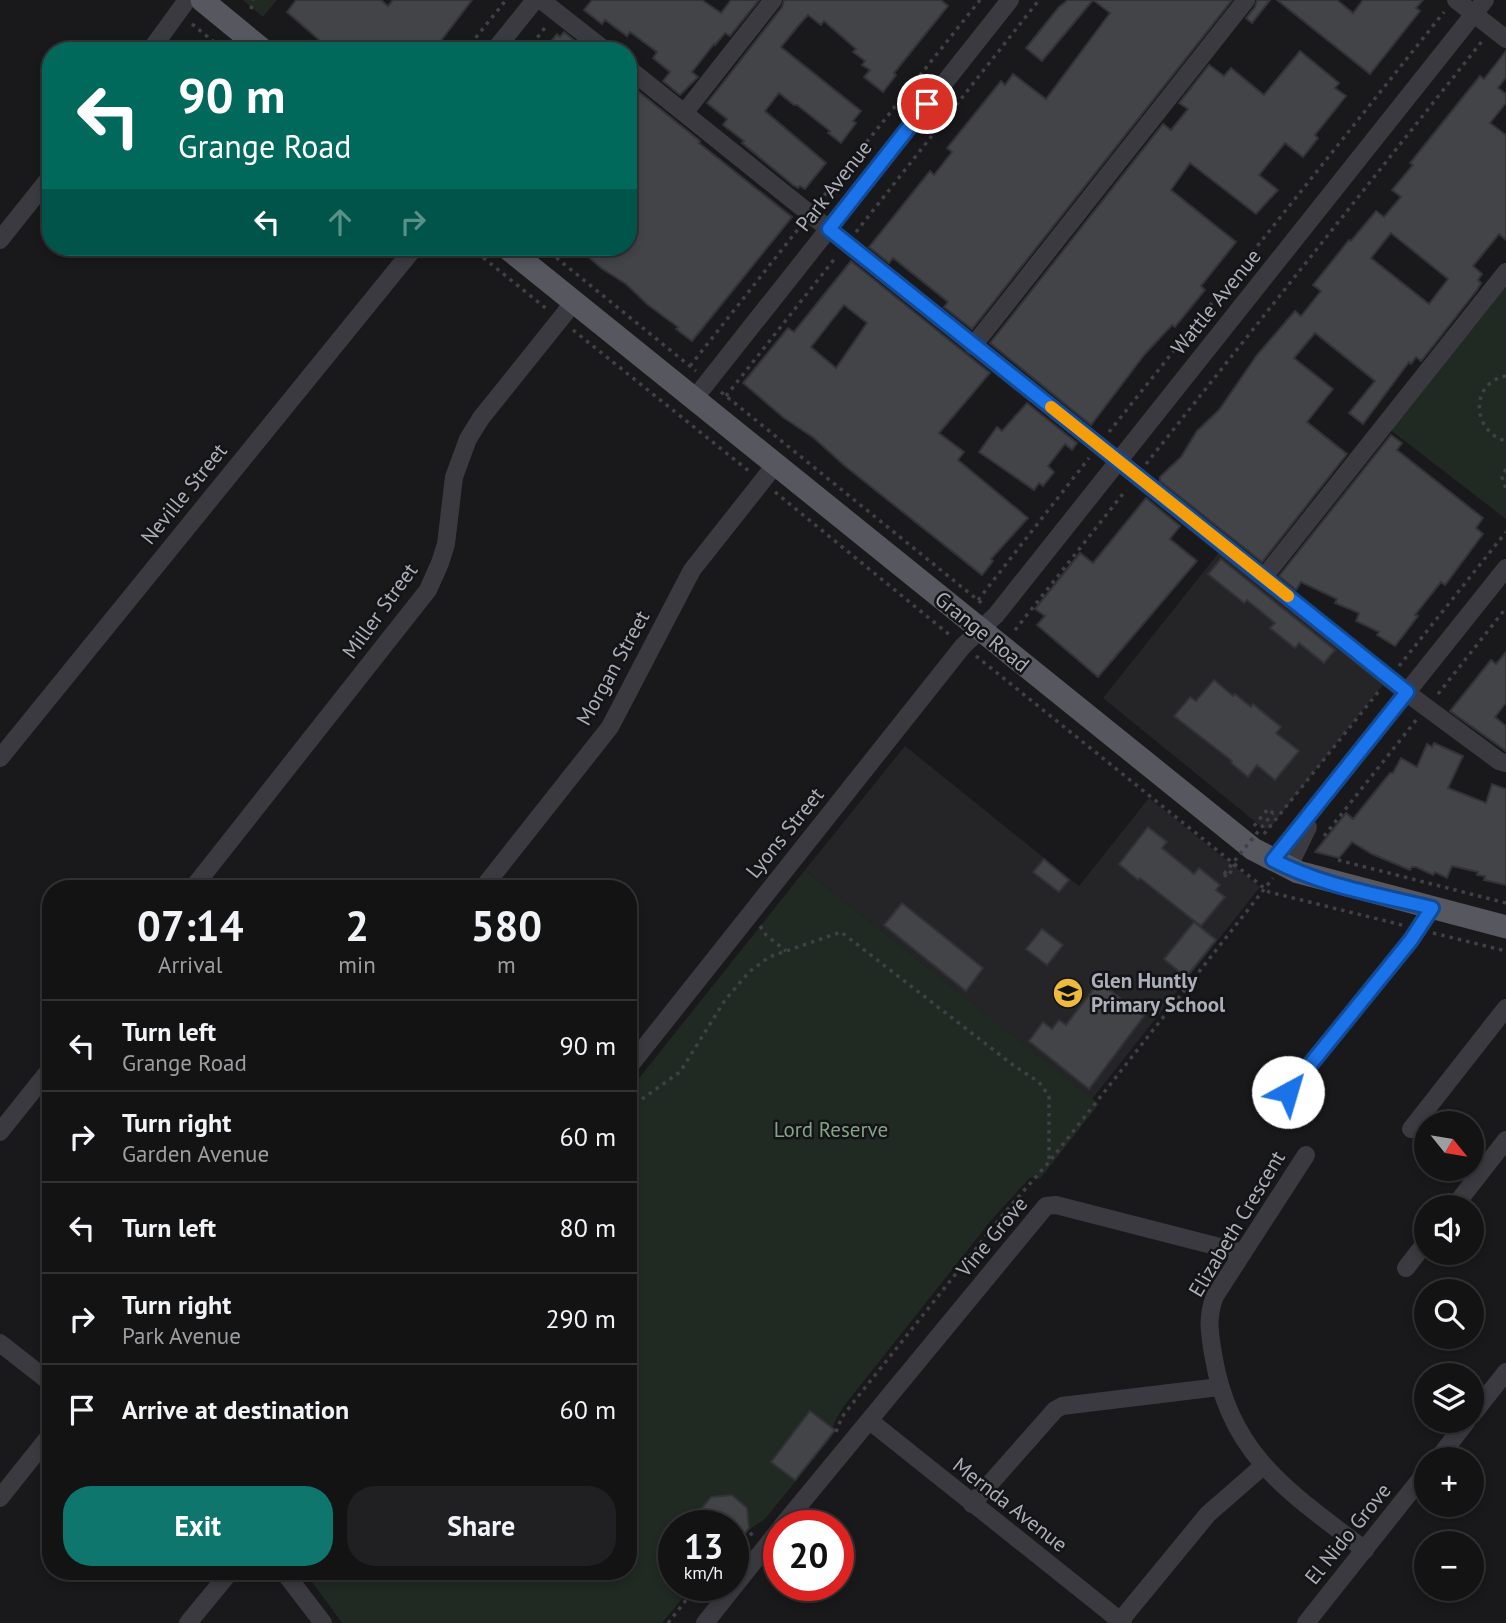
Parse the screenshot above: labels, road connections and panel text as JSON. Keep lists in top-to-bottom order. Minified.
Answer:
{"streets":{"main road":["Grange Road"],"street":["Park Avenue","Wattle Avenue","Neville Street","Miller Street","Morgan Street","Lyons Street","Elizabeth Crescent","Vine Grove","Mernda Avenue","El Nido Grove"]},"crossings":[["Park Avenue","Grange Road"],["Wattle Avenue","Grange Road"],["Wattle Avenue","Lyons Street"],["Miller Street","Grange Road"],["Grange Road","Morgan Street"],["Grange Road","Lyons Street"],["Elizabeth Crescent","Vine Grove"],["Elizabeth Crescent","El Nido Grove"],["Vine Grove","Mernda Avenue"]],"parks":["Lord Reserve"],"places":{"school or university":["Glen Huntly Primary School"]},"north":"bottom right","page":{"turn":["90 m","Grange Road"],"eta":["07:14","Arrival","2","min","580","m"],"list":[{"name":"Turn left","note":"Grange Road","value":"90 m"},{"name":"Turn right","note":"Garden Avenue","value":"60 m"},{"name":"Turn left","value":"80 m"},{"name":"Turn right","note":"Park Avenue","value":"290 m"},{"name":"Arrive at destination","value":"60 m"}],"map_buttons":["+","−"],"buttons":["Exit","Share"],"speed":"13 km/h","limit":"20"}}
